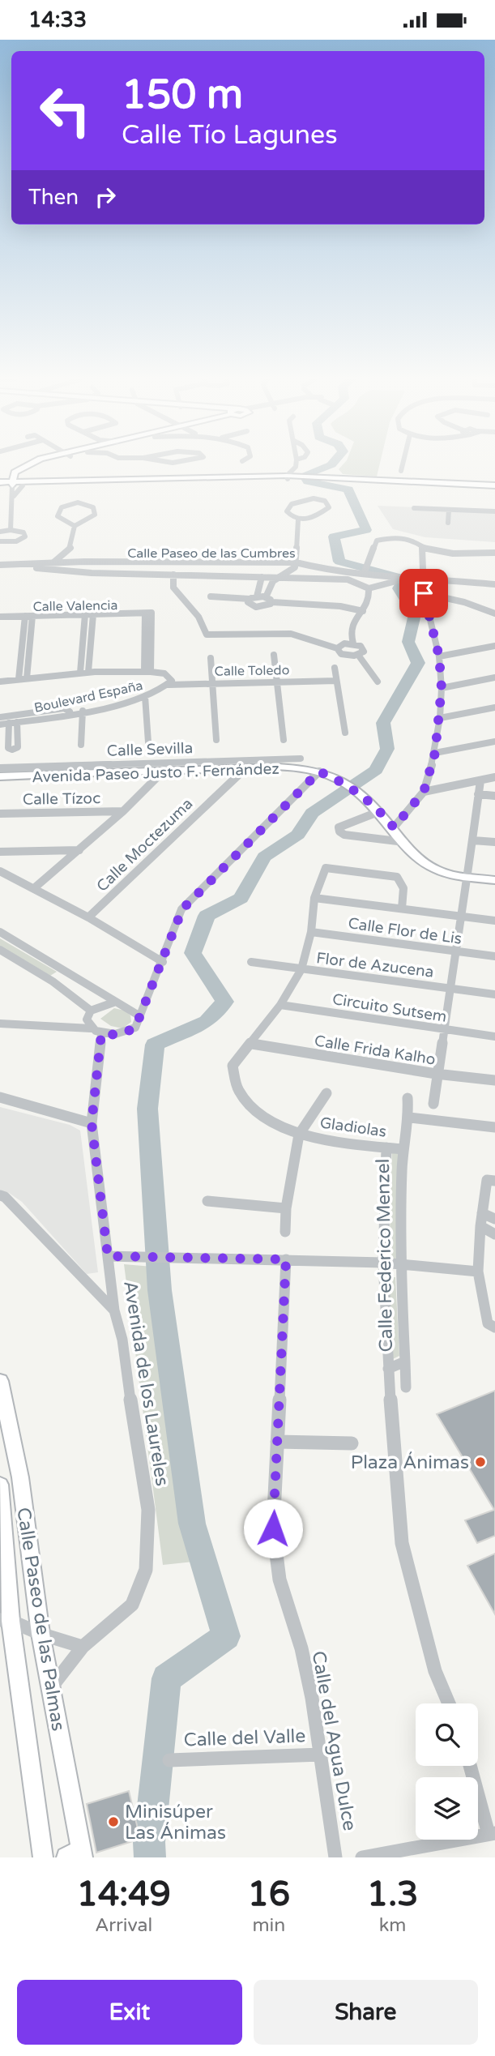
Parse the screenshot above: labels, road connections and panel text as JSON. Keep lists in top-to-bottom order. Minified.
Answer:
{"streets":{"street":["Calle Paseo de las Cumbres","Calle Valencia","Calle Toledo","Boulevard España","Calle Sevilla","Avenida Paseo Justo F. Fernández","Calle Tízoc","Calle Moctezuma","Calle Flor de Lis","Flor de Azucena","Circuito Sutsem","Calle Frida Kalho","Gladiolas","Calle Federico Menzel","Avenida de los Laureles","Calle Paseo de las Palmas","Calle del Valle","Calle del Agua Dulce"]},"crossings":[["Calle Valencia","Boulevard España"],["Calle Toledo","Boulevard España"],["Calle Sevilla","Avenida Paseo Justo F. Fernández"],["Avenida Paseo Justo F. Fernández","Calle Moctezuma"],["Calle Flor de Lis","Gladiolas"],["Flor de Azucena","Gladiolas"],["Circuito Sutsem","Gladiolas"],["Calle Frida Kalho","Gladiolas"],["Gladiolas","Calle Federico Menzel"],["Avenida de los Laureles","Calle Paseo de las Palmas"],["Calle del Valle","Calle del Agua Dulce"]],"places":["Plaza Ánimas","Minisúper Las Ánimas"],"page":{"status":"14:33","turn":["150 m","Calle Tío Lagunes"],"then":"Then","eta":["14:49","Arrival","16","min","1.3","km"],"buttons":["Exit","Share"]}}
